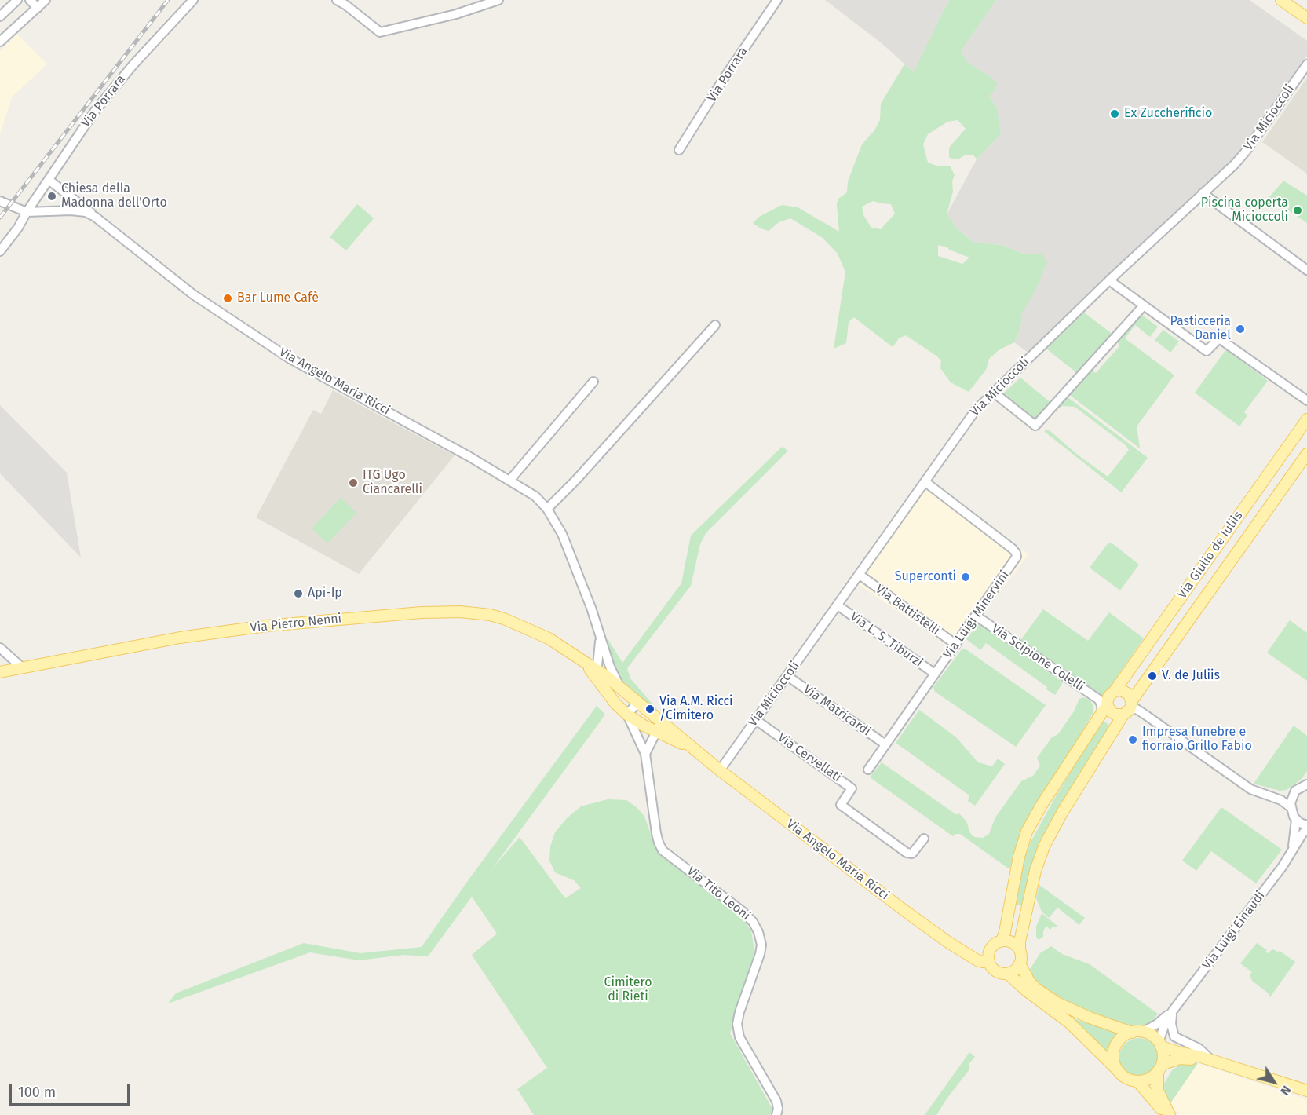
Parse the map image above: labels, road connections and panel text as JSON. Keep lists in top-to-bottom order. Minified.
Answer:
{"streets":{"main road":["Via Angelo Maria Ricci","Via Giulio de Iuliis","Via Pietro Nenni"],"street":["Via Porrara","Via Micioccoli","Via Battistelli","Via Luigi Minervini","Via L. S. Tiburzi","Via Scipione Colelli","Via Matricardi","Via Cervellati","Via Tito Leoni","Via Luigi Einaudi"]},"crossings":[["Via Porrara","Via Angelo Maria Ricci"],["Via Micioccoli","Via Angelo Maria Ricci"],["Via Micioccoli","Via Battistelli"],["Via Micioccoli","Via Luigi Minervini"],["Via Micioccoli","Via L. S. Tiburzi"],["Via Micioccoli","Via Matricardi"],["Via Micioccoli","Via Cervellati"],["Via Angelo Maria Ricci","Via Giulio de Iuliis"],["Via Angelo Maria Ricci","Via Pietro Nenni"],["Via Angelo Maria Ricci","Via Tito Leoni"],["Via Giulio de Iuliis","Via Scipione Colelli"],["Via Battistelli","Via Luigi Minervini"],["Via Luigi Minervini","Via L. S. Tiburzi"],["Via Luigi Minervini","Via Scipione Colelli"],["Via Luigi Minervini","Via Matricardi"]],"parks":["Cimitero di Rieti"],"places":["Ex Zuccherificio","Chiesa della Madonna dell'Orto","Piscina coperta Micioccoli","Bar Lume Cafè","Pasticceria Daniel","ITG Ugo Ciancarelli","Superconti","Api-Ip","V. de Juliis","Via A.M. Ricci /Cimitero","Impresa funebre e fiorraio Grillo Fabio"],"scale_bar":"100 m","north":"bottom right"}
